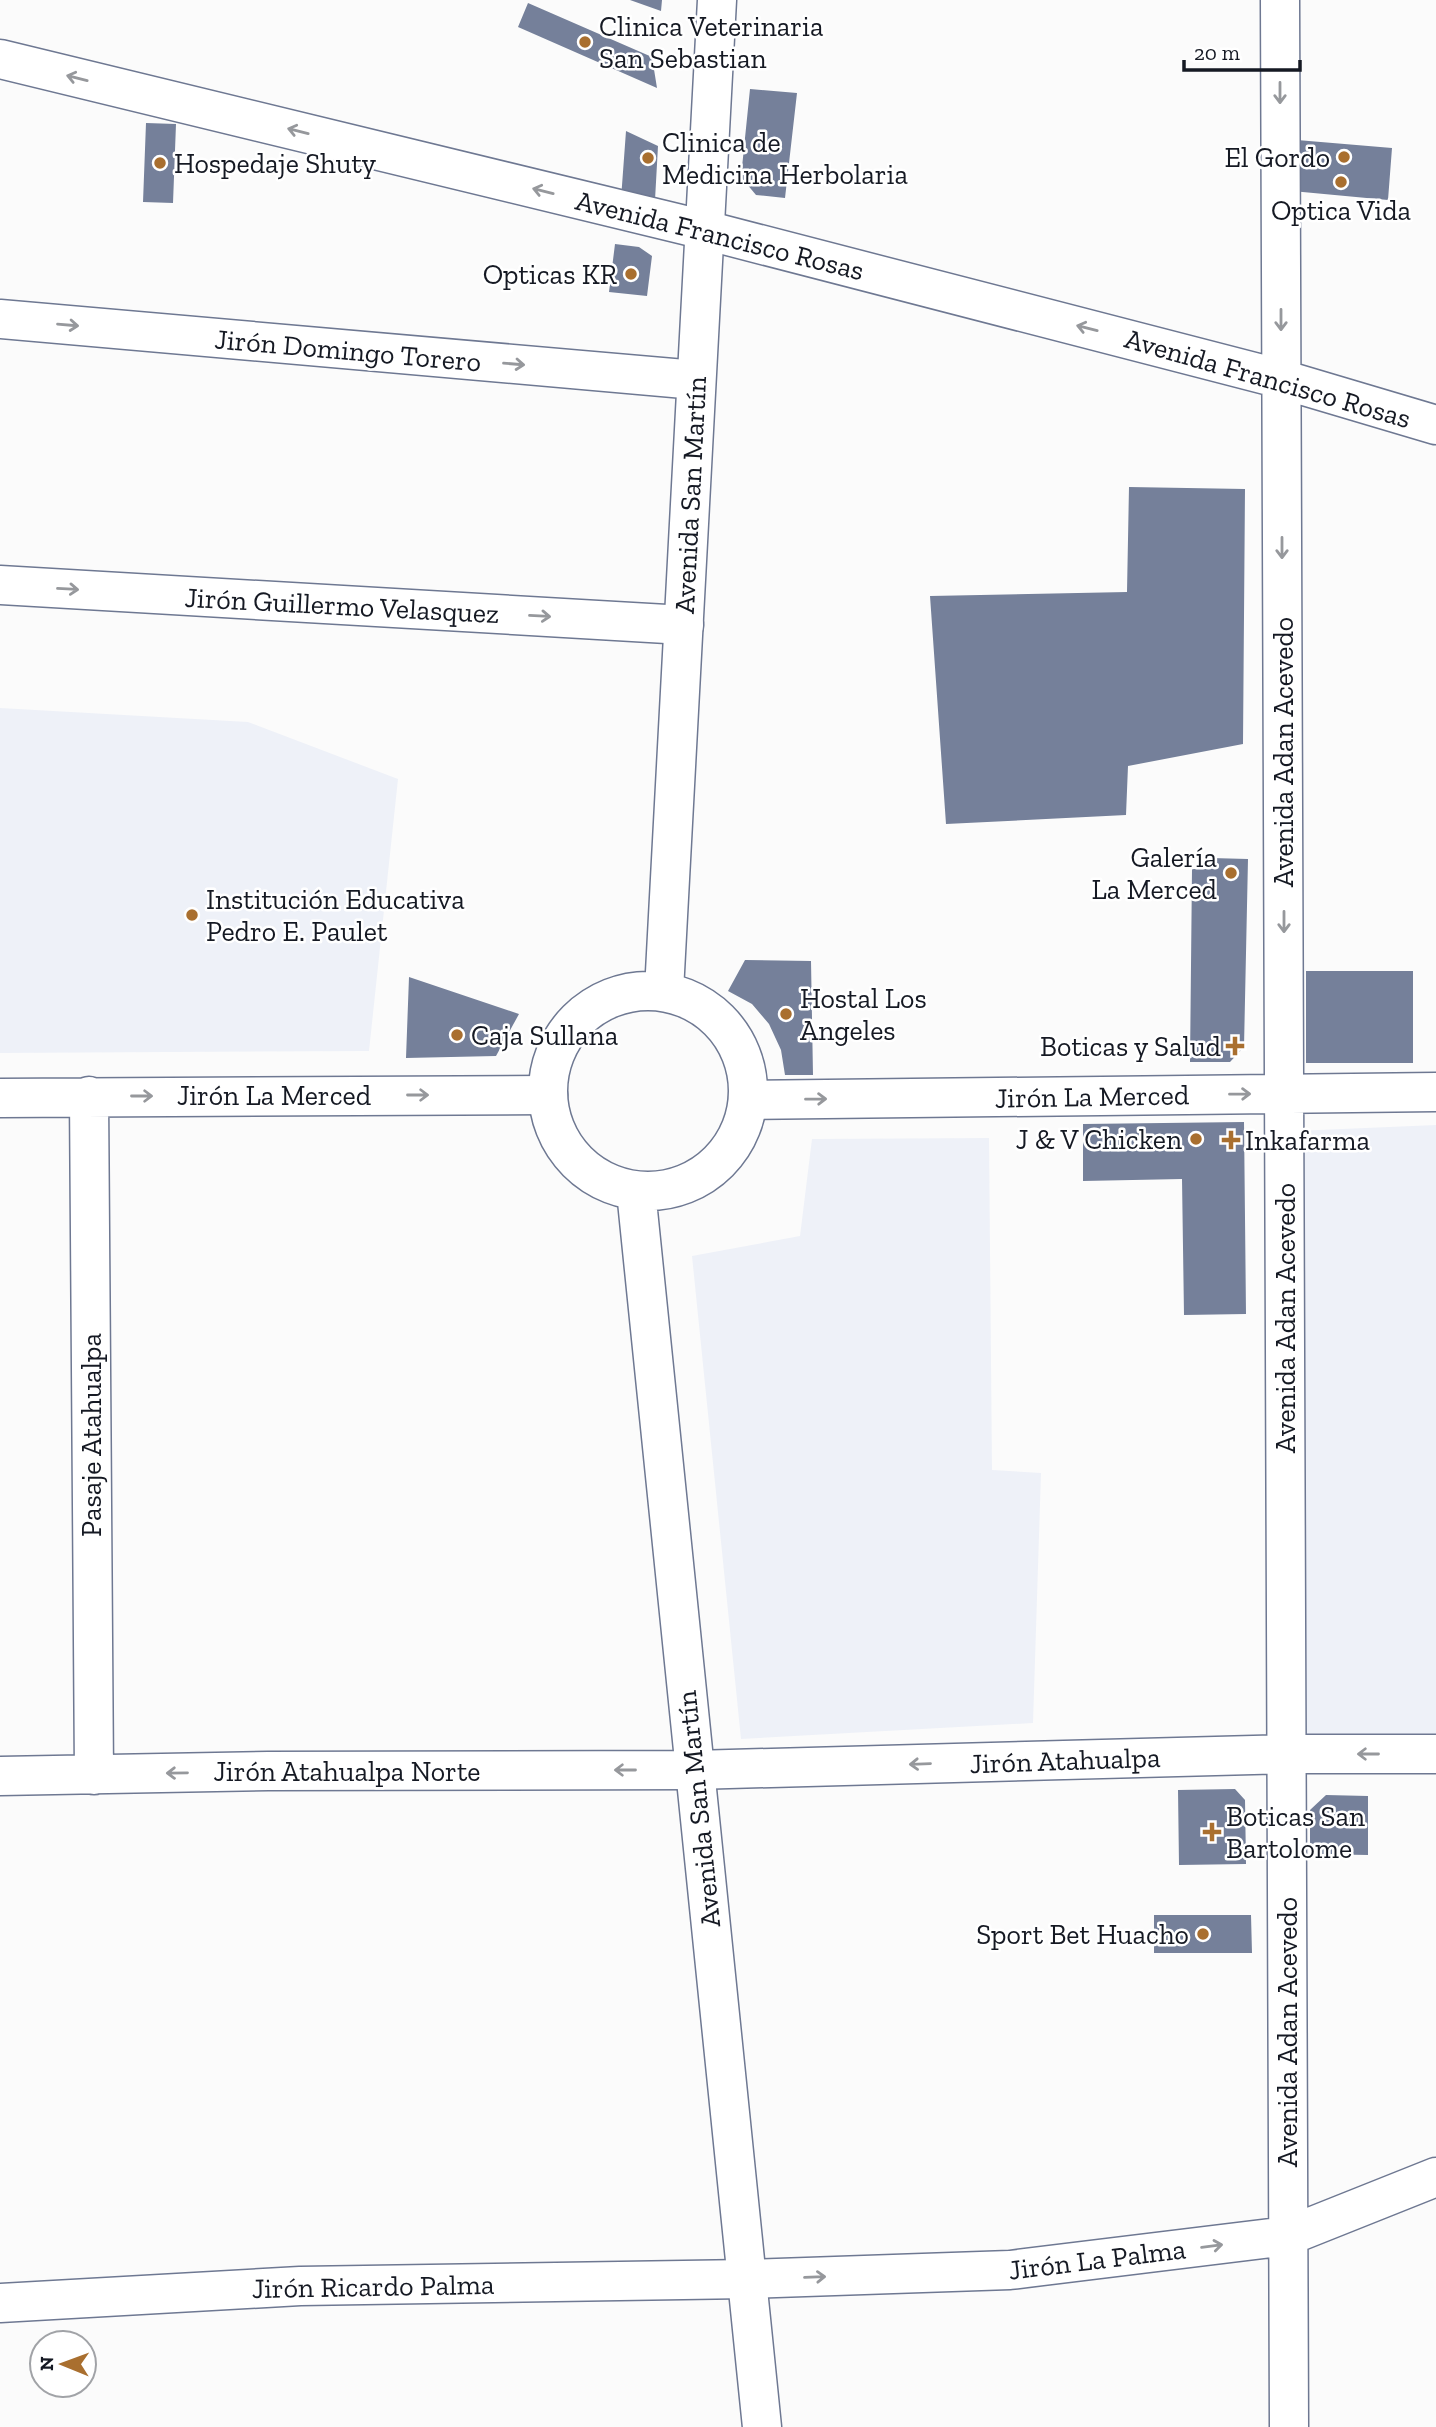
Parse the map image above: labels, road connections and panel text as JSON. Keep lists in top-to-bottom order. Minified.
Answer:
{"streets":{"street":["Avenida Francisco Rosas","Jirón Domingo Torero","Avenida San Martín","Jirón Guillermo Velasquez","Avenida Adan Acevedo","Jirón La Merced","Pasaje Atahualpa","Jirón Atahualpa","Jirón Atahualpa Norte","Jirón La Palma","Jirón Ricardo Palma"]},"crossings":[["Avenida Francisco Rosas","Avenida San Martín"],["Avenida Francisco Rosas","Avenida Adan Acevedo"],["Jirón Domingo Torero","Avenida San Martín"],["Avenida San Martín","Jirón Guillermo Velasquez"],["Avenida San Martín","Jirón La Merced"],["Avenida San Martín","Jirón Atahualpa"],["Avenida San Martín","Jirón Atahualpa Norte"],["Avenida San Martín","Jirón La Palma"],["Avenida San Martín","Jirón Ricardo Palma"],["Avenida Adan Acevedo","Jirón La Merced"],["Avenida Adan Acevedo","Jirón Atahualpa"],["Avenida Adan Acevedo","Jirón La Palma"],["Jirón La Merced","Pasaje Atahualpa"],["Pasaje Atahualpa","Jirón Atahualpa Norte"],["Jirón Atahualpa","Jirón Atahualpa Norte"],["Jirón La Palma","Jirón Ricardo Palma"]],"one_way":["Avenida Francisco Rosas","Jirón Domingo Torero","Jirón Guillermo Velasquez","Avenida Adan Acevedo","Jirón La Merced","Jirón Atahualpa","Jirón Atahualpa Norte","Jirón La Palma"],"places":{"other":["Clinica Veterinaria San Sebastian","El Gordo","Clinica de Medicina Herbolaria","Hospedaje Shuty","Optica Vida","Opticas KR","Galería La Merced","Institución Educativa Pedro E. Paulet","Hostal Los Angeles","Caja Sullana","J & V Chicken","Sport Bet Huacho"],"health":["Boticas y Salud","Inkafarma","Boticas San Bartolome"]},"scale_bar":"20 m","north":"left"}
